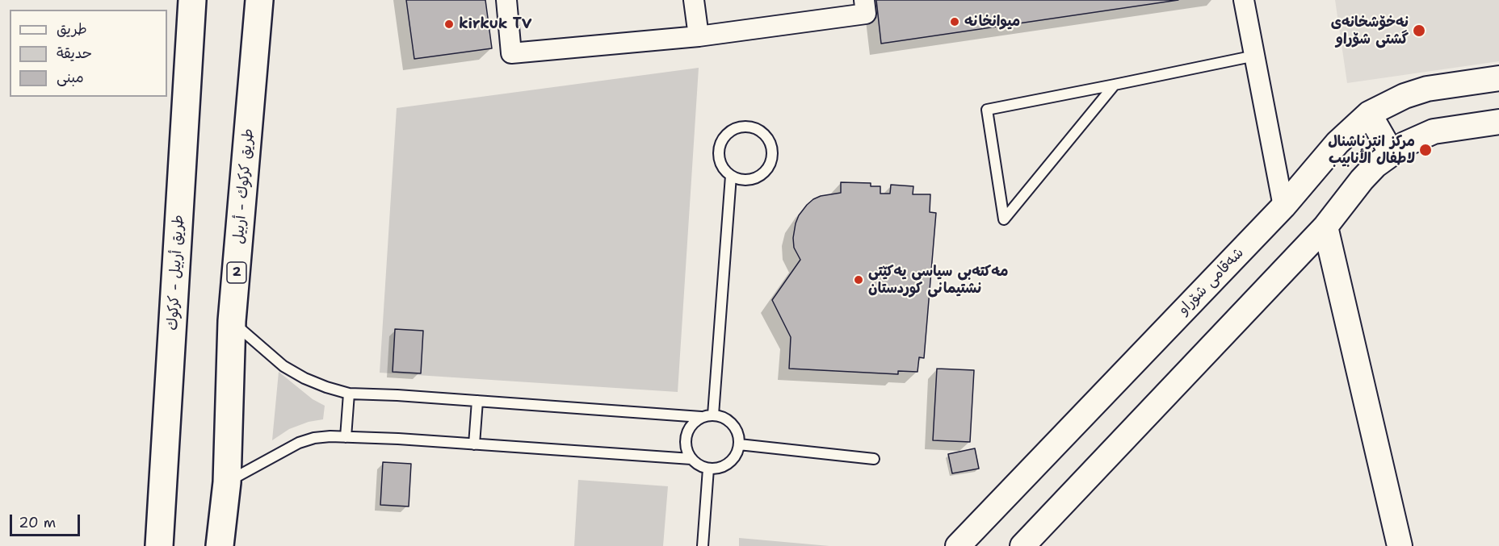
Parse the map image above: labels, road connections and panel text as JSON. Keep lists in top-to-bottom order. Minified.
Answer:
{"streets":{"highway":["طريق كركوك - أربيل","طريق أربيل - كركوك","2"],"street":["شەقامی شۆراو"]},"places":["میوانخانە","kirkuk TV","نەخۆشخانەی گشتی شۆراو","مركز انترناشنال لاطفال الأنابيب","مەکتەبی سیاسی یەکێتی نشتیمانی کوردستان"],"legend":["طريق","حديقة","مبنى"],"scale_bar":"20 m"}
